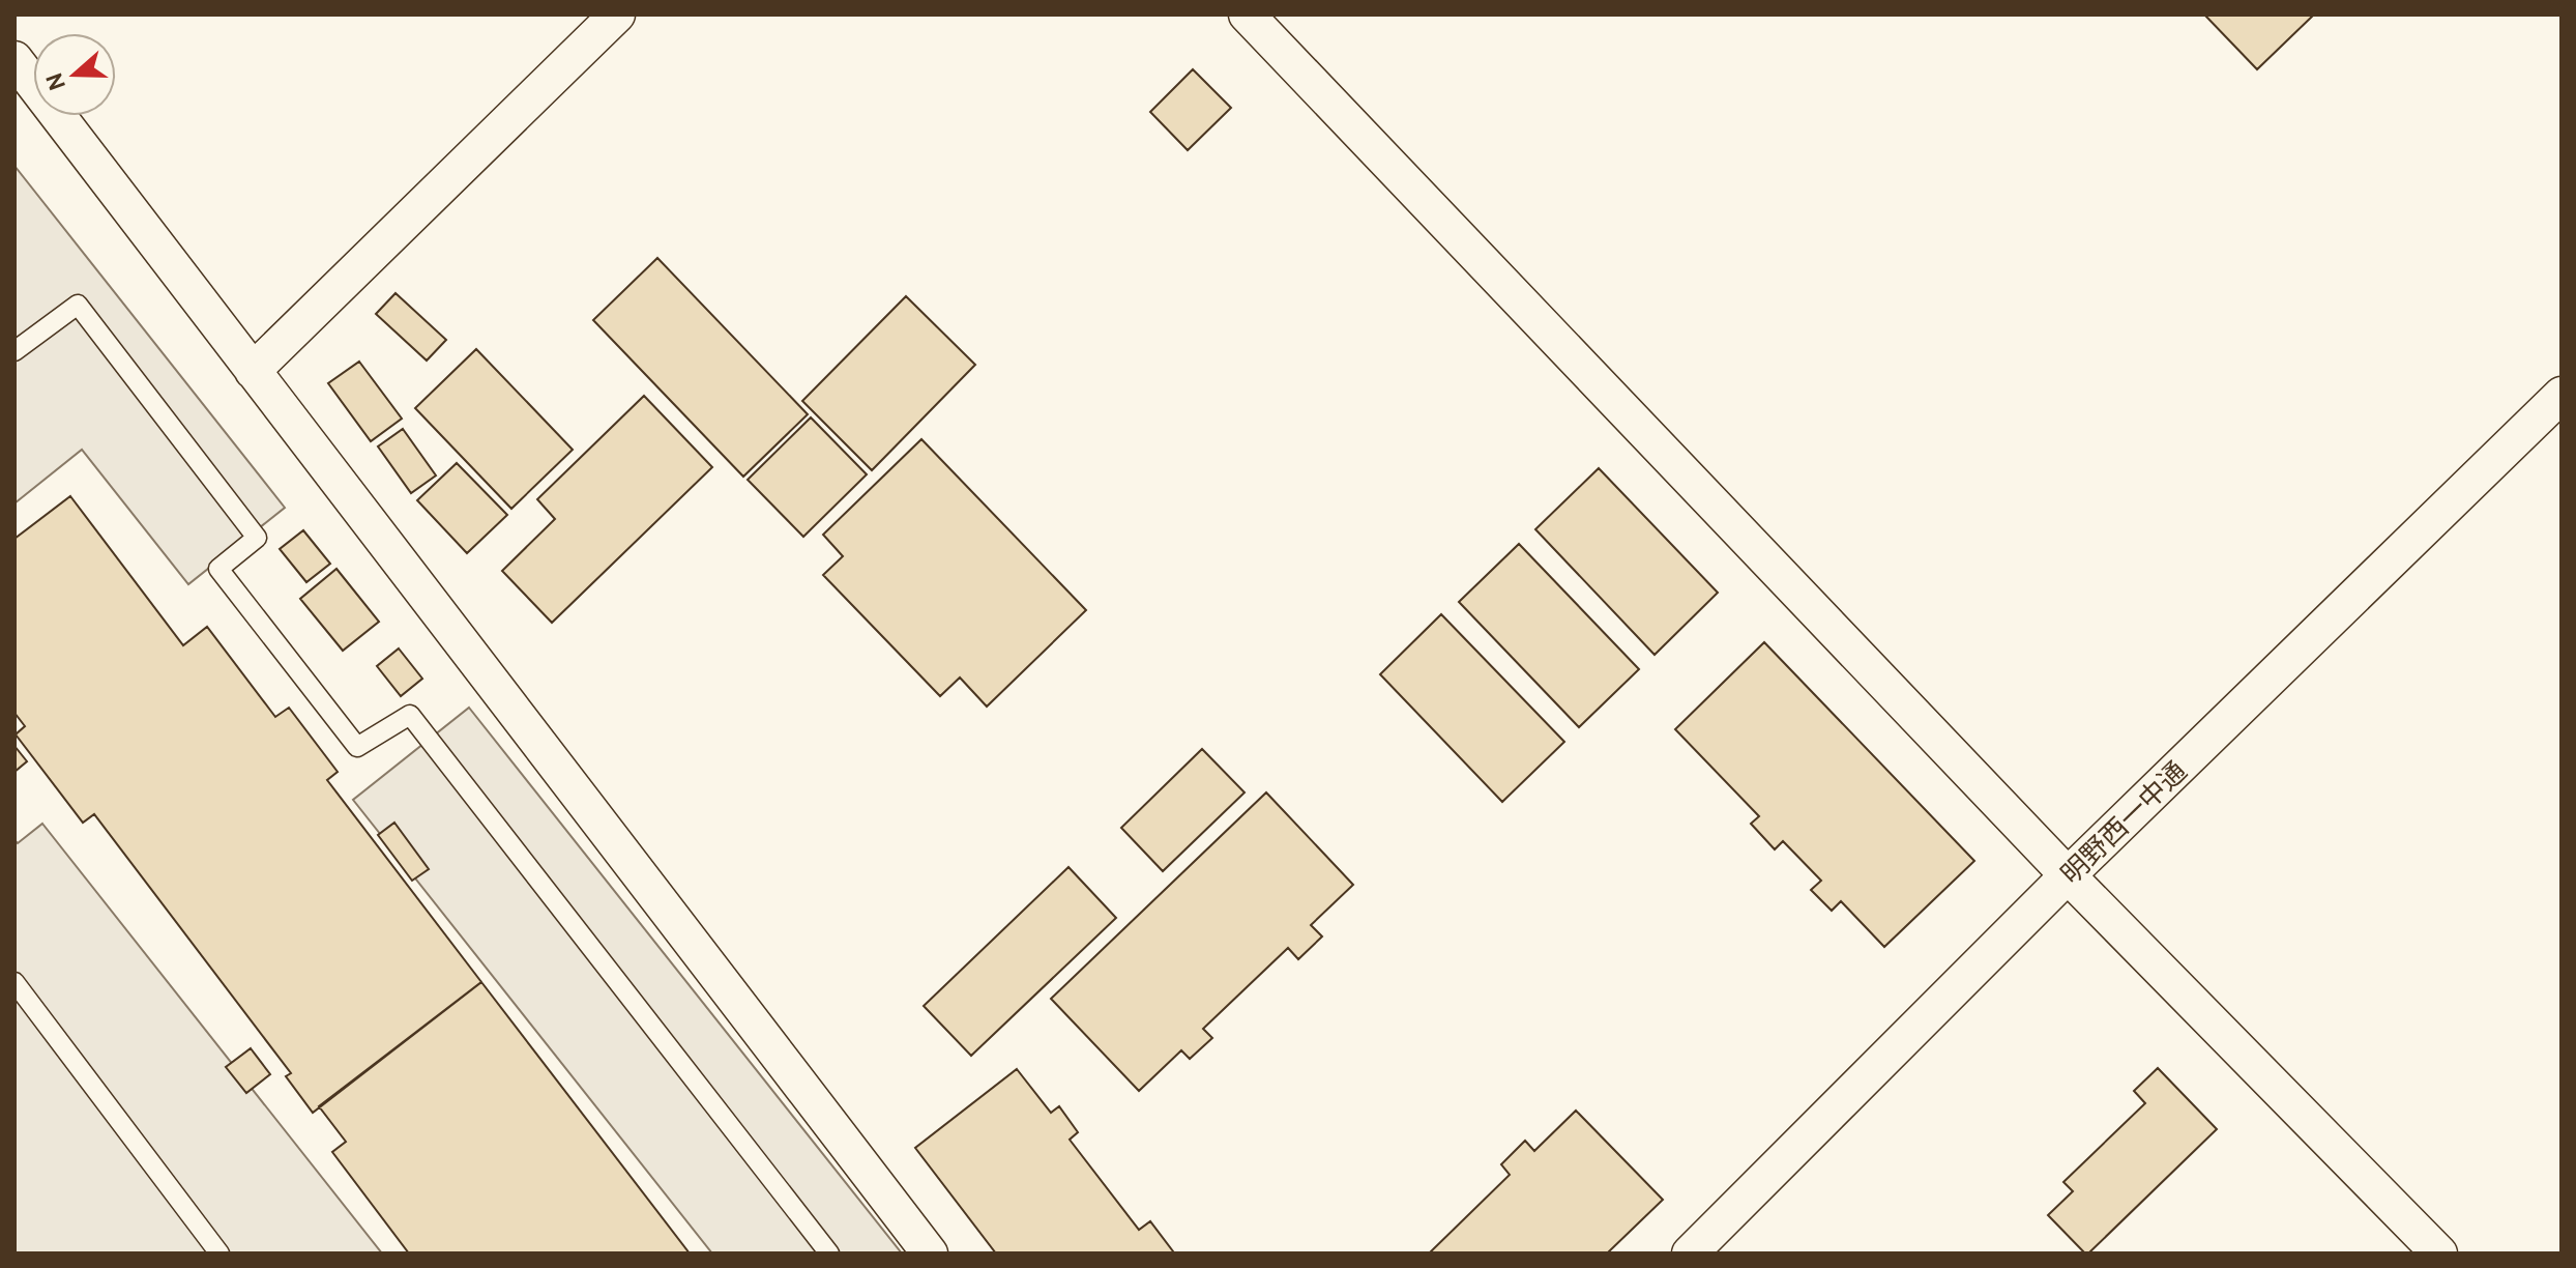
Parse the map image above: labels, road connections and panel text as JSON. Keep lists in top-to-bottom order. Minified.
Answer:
{"streets":{"street":["明野西一中通"]},"north":"left"}
